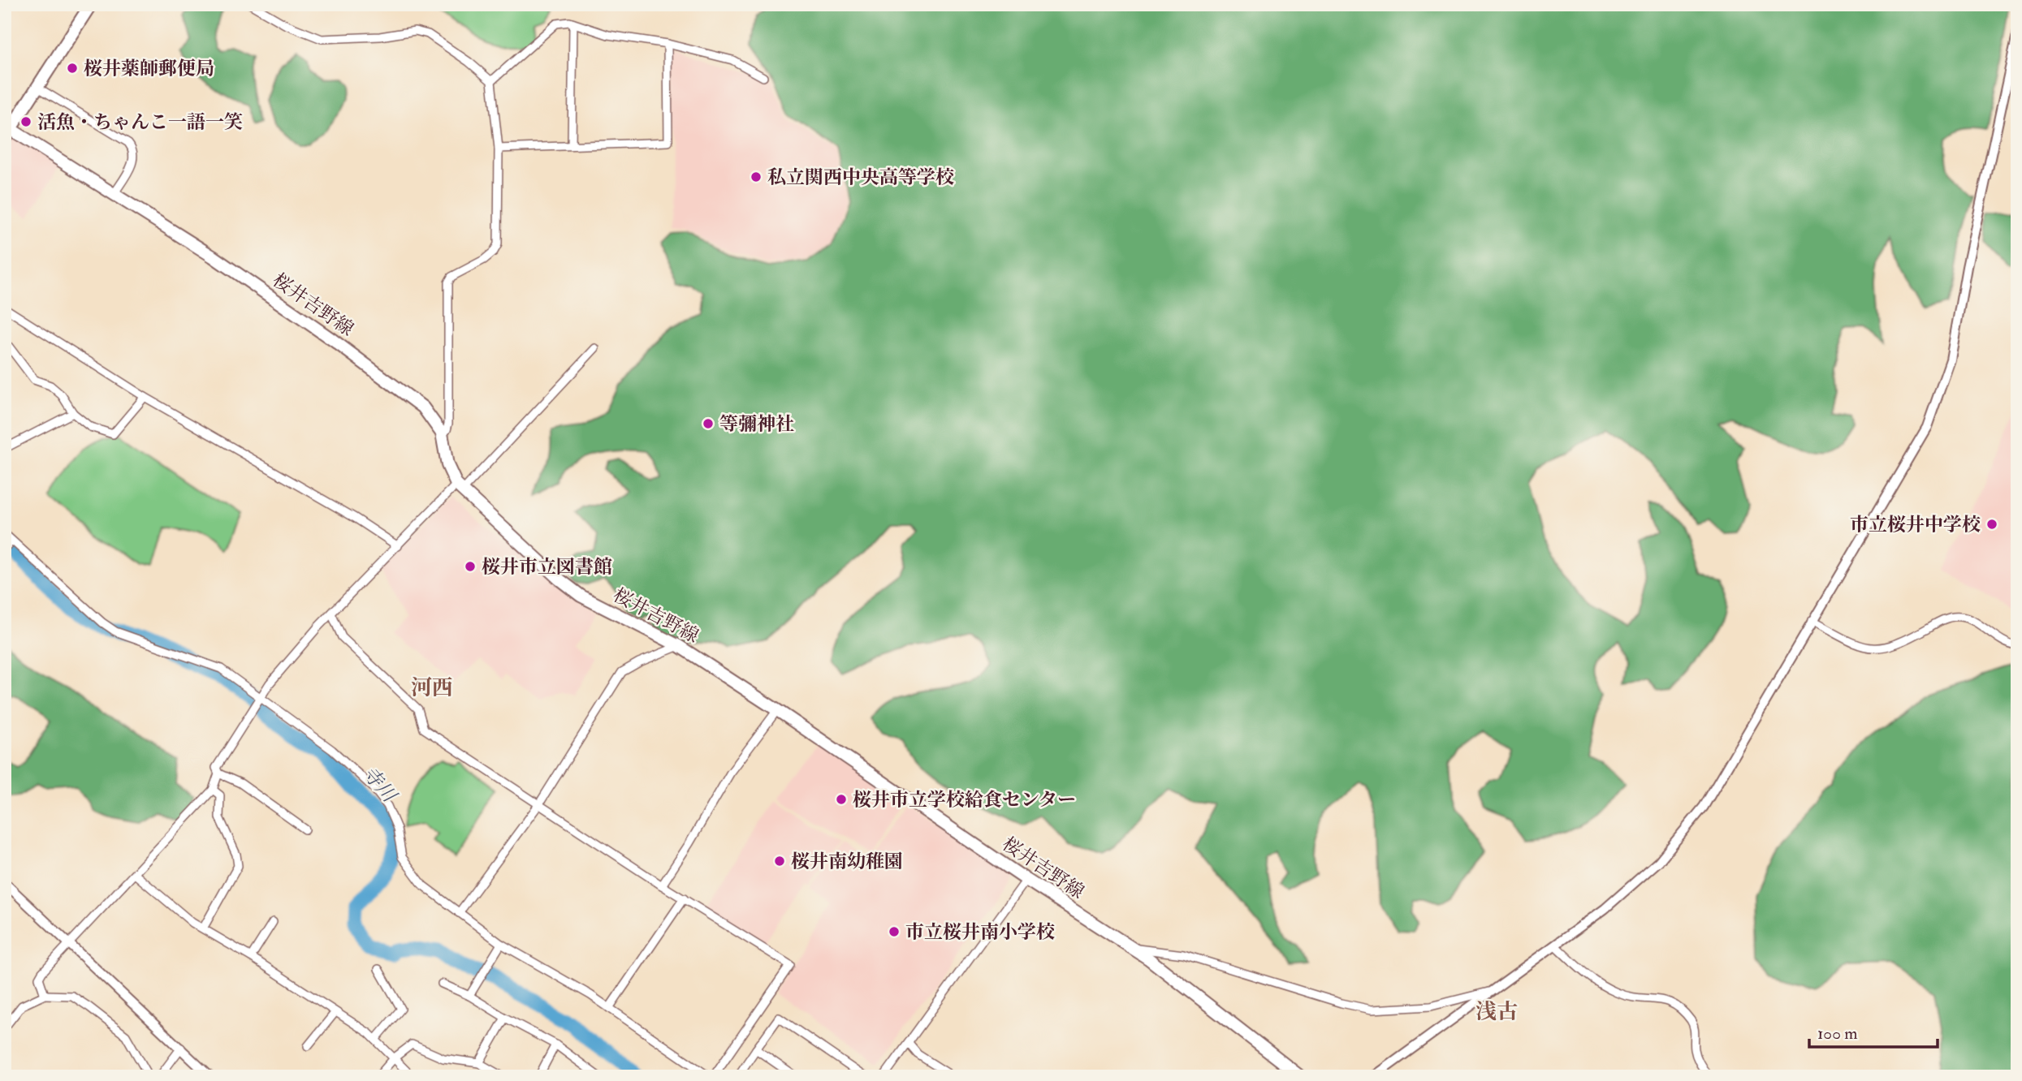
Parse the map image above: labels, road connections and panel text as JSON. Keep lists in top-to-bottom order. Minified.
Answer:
{"streets":{"main road":["桜井吉野線"]},"districts":["河西","浅古"],"water":["寺川"],"places":["桜井薬師郵便局","活魚・ちゃんこ一語一笑","私立関西中央高等学校","等彌神社","市立桜井中学校","桜井市立図書館","桜井市立学校給食センター","桜井南幼稚園","市立桜井南小学校"],"scale_bar":"100 m"}
